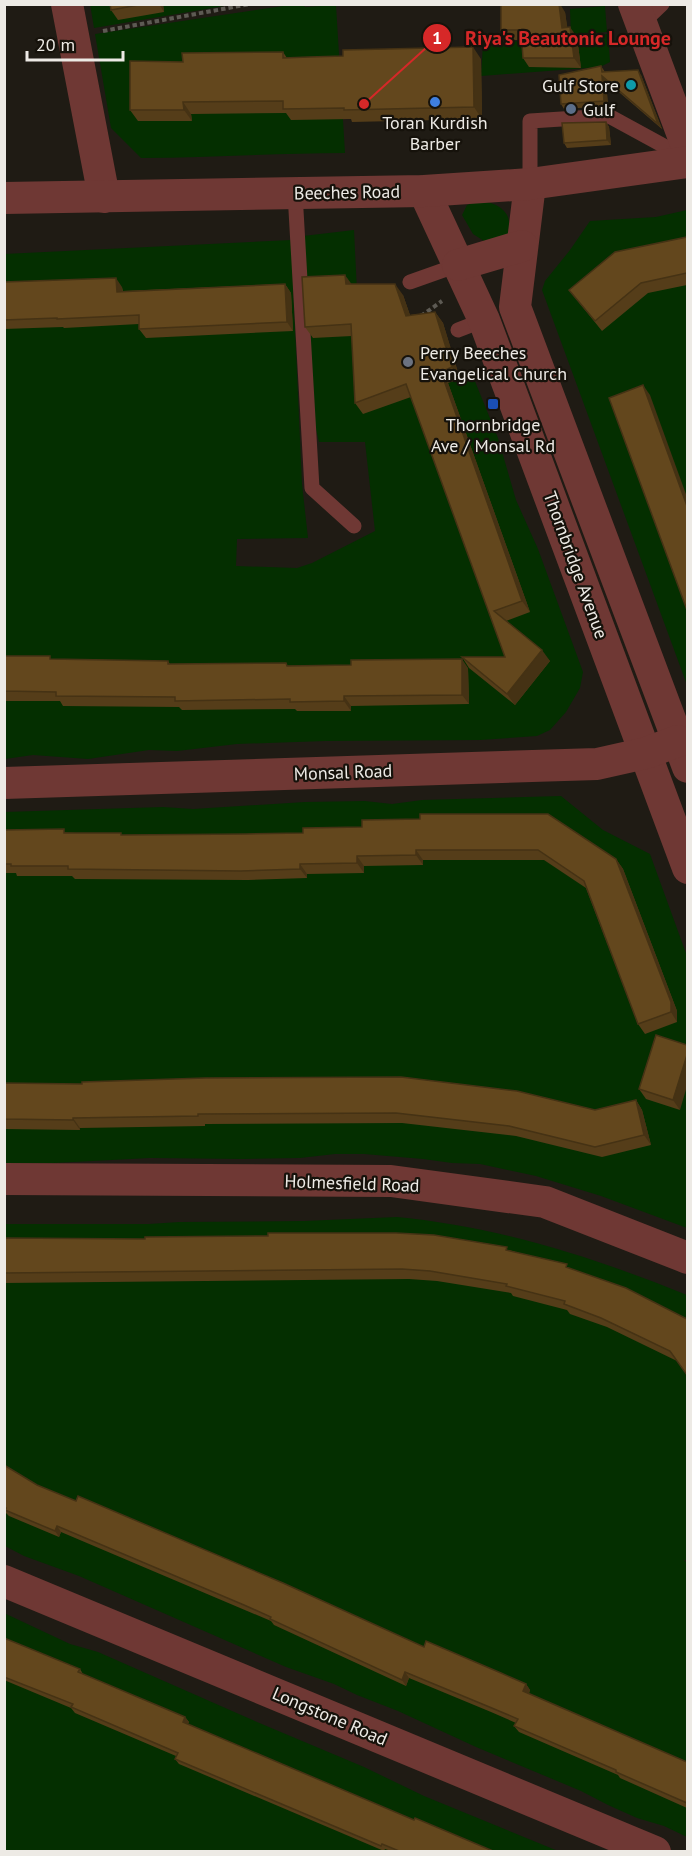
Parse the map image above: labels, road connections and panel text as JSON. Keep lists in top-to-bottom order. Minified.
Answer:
{"streets":{"street":["Beeches Road","Thornbridge Avenue","Monsal Road","Holmesfield Road","Longstone Road"]},"crossings":[["Beeches Road","Thornbridge Avenue"],["Thornbridge Avenue","Monsal Road"]],"places":{"other":["Gulf Store","Toran Kurdish Barber","Riya's Beautonic Lounge","Gulf","Perry Beeches Evangelical Church"],"transit":["Thornbridge Ave / Monsal Rd"]},"scale_bar":"20 m"}
